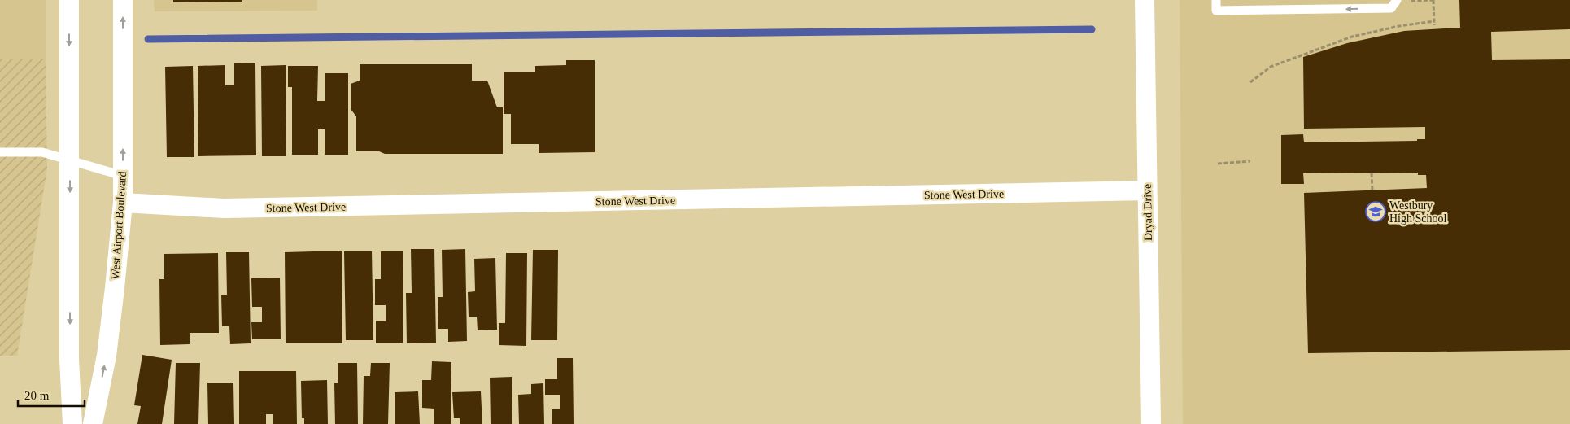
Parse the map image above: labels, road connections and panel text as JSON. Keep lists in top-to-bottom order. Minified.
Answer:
{"streets":{"street":["Stone West Drive","Dryad Drive","West Airport Boulevard"]},"crossings":[["Stone West Drive","Dryad Drive"],["Stone West Drive","West Airport Boulevard"]],"places":{"school or university":["Westbury High School"]},"scale_bar":"20 m"}
